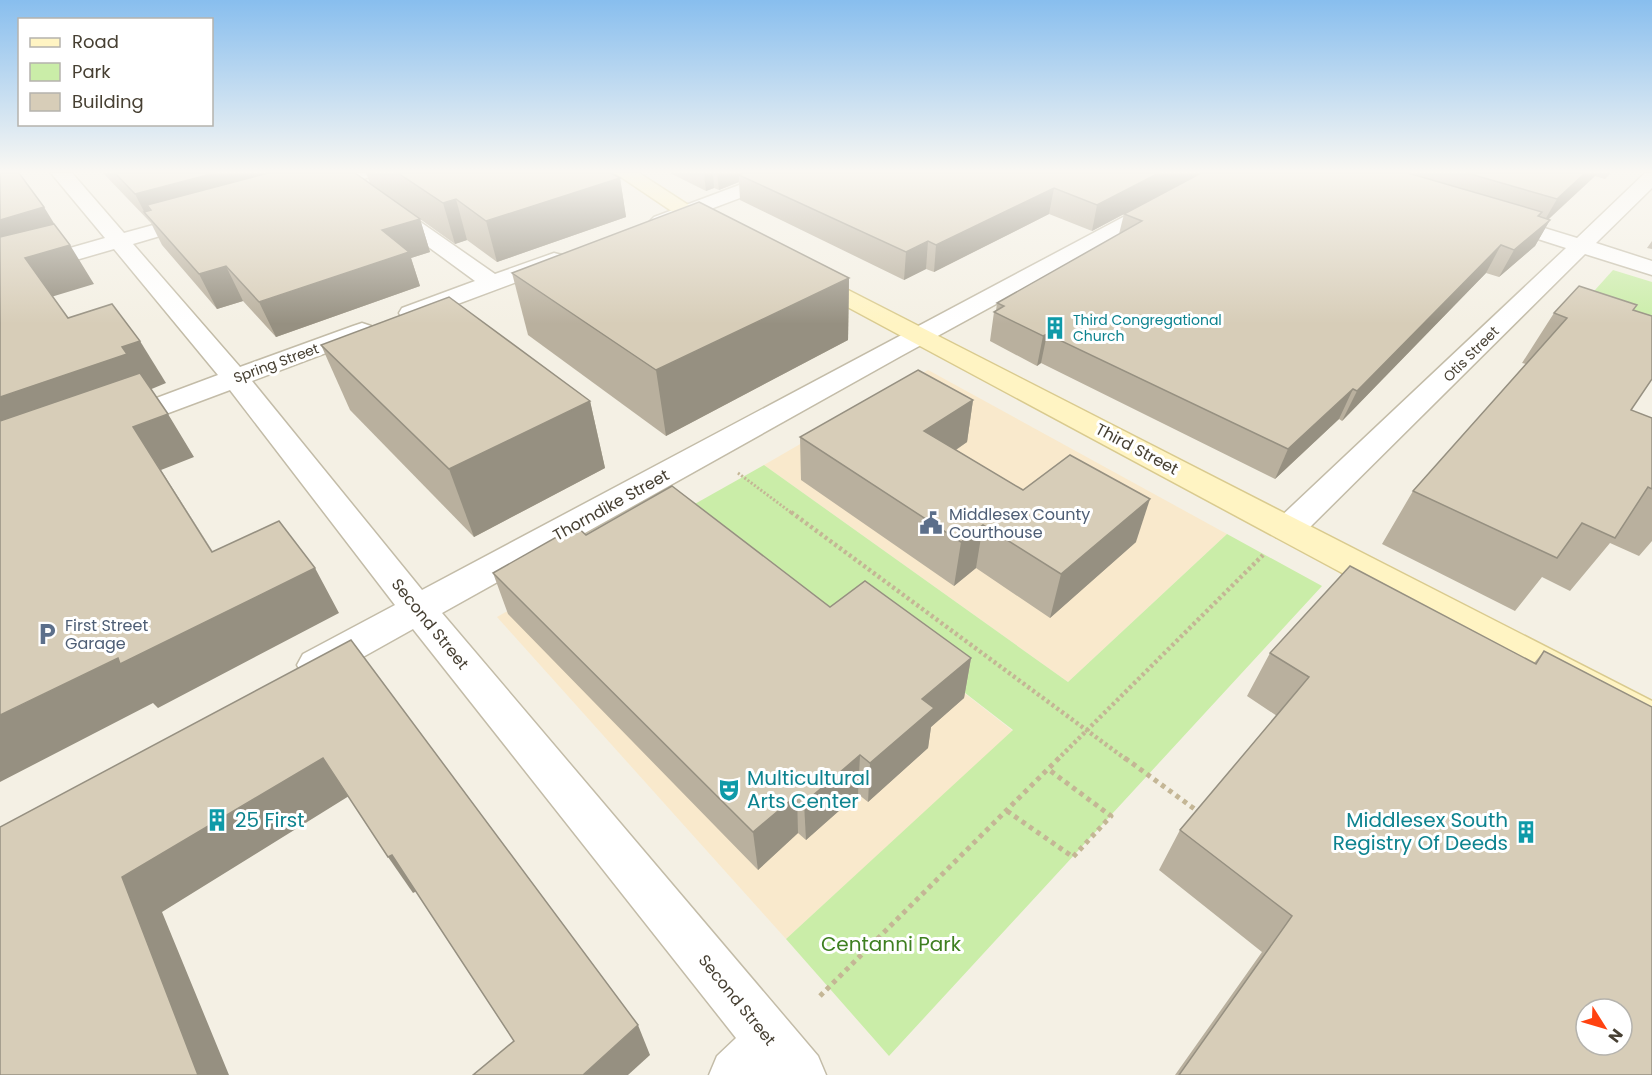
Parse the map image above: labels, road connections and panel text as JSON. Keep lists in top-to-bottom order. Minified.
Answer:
{"streets":{"main road":["Third Street"],"street":["Otis Street","Spring Street","Thorndike Street","Second Street"]},"crossings":[["Otis Street","Third Street"],["Spring Street","Second Street"],["Third Street","Thorndike Street"],["Thorndike Street","Second Street"]],"parks":["Centanni Park"],"places":{"building":["Third Congregational Church","25 First","Middlesex South Registry Of Deeds"],"public building":["Middlesex County Courthouse"],"parking":["First Street Garage"],"theatre":["Multicultural Arts Center"]},"legend":["Road","Park","Building"],"north":"bottom right"}
